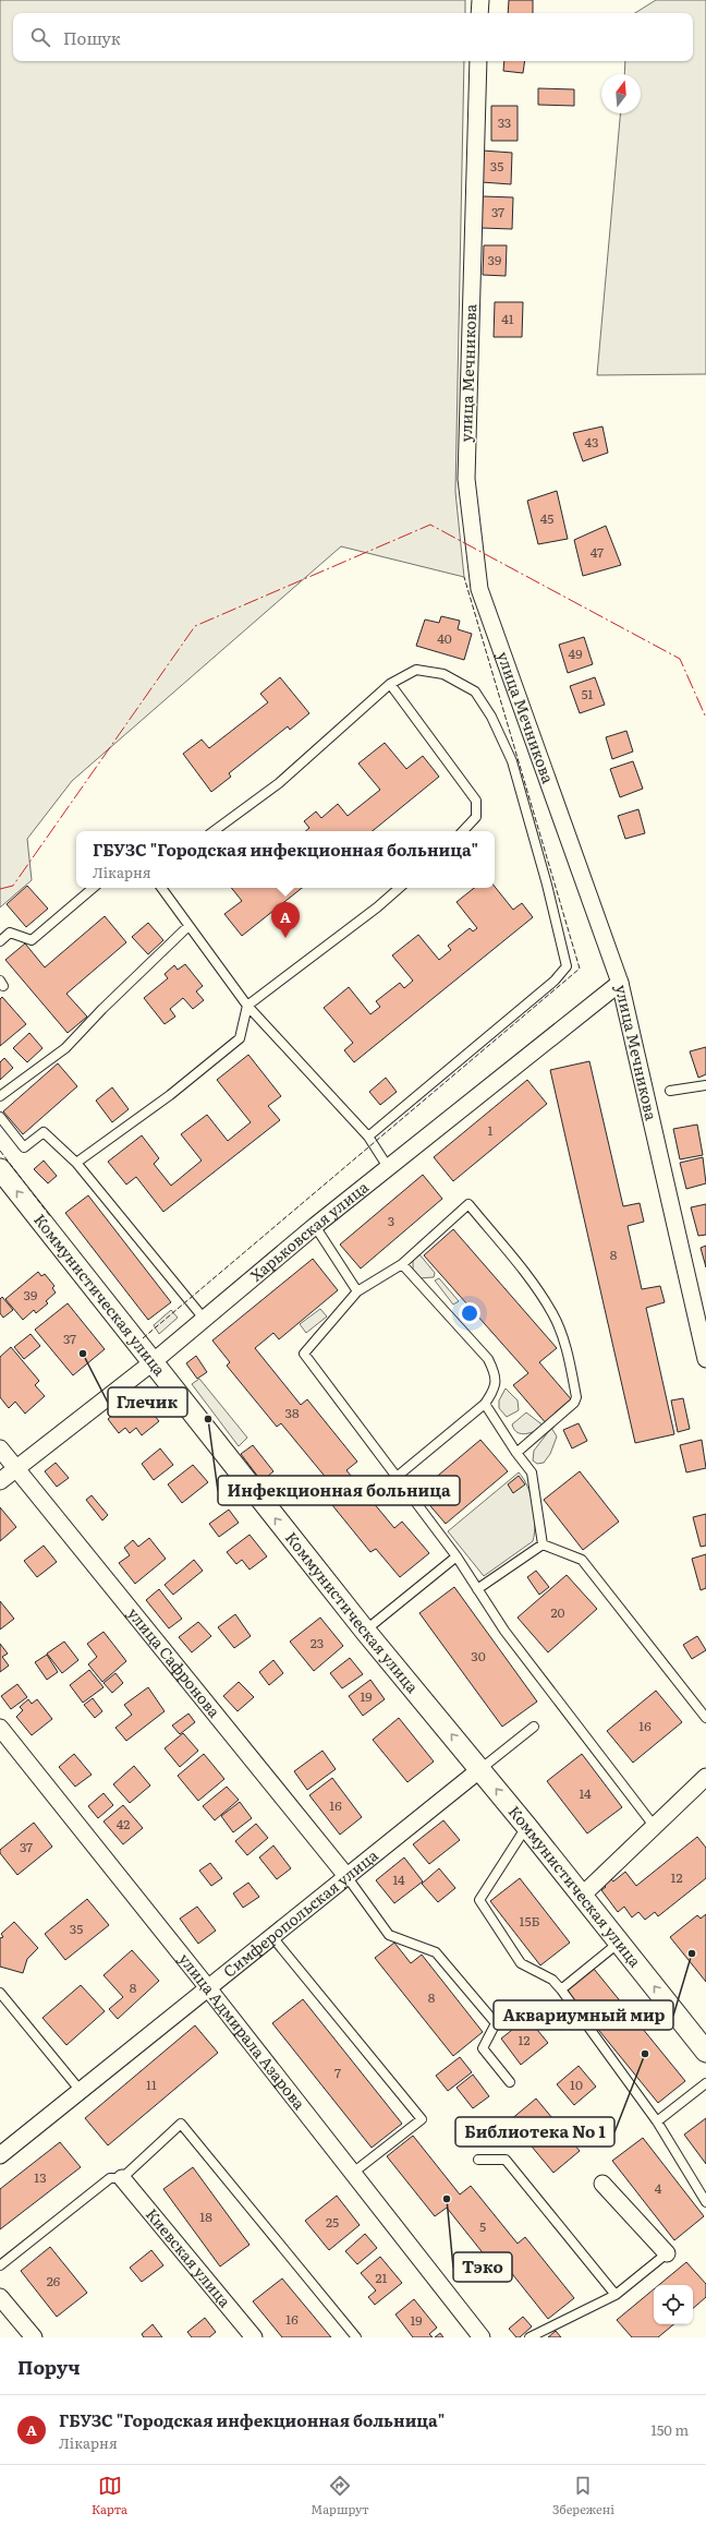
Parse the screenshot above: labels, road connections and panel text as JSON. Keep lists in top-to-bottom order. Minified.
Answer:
{"streets":{"street":["улица Мечникова","Харьковская улица","Коммунистическая улица","улица Сафронова","Симферопольская улица","улица Адмирала Азарова","Киевская улица"]},"crossings":[["улица Мечникова","Харьковская улица"],["Харьковская улица","Коммунистическая улица"],["Харьковская улица","улица Сафронова"],["Коммунистическая улица","Симферопольская улица"],["улица Сафронова","Симферопольская улица"],["Симферопольская улица","улица Адмирала Азарова"]],"one_way":["Коммунистическая улица"],"places":["Глечик","Инфекционная больница","Аквариумный мир","Библиотека No 1","Тэко"],"house_numbers":["33","35","37","39","41","43","45","47","40","49","51","1","3","8","39","37","38","20","23","30","19","16","14","16","42","37","12","14","15Б","35","8","8","12","7","11","10","13","4","18","25","5","21","26","16","19"],"north":"top","page":{"search":"Пошук","popup":["ГБУЗС \"Городская инфекционная больница\"","Лікарня"],"pins":"A","heading":"Поруч","list":[{"mark":"A","name":"ГБУЗС \"Городская инфекционная больница\"","note":"Лікарня","value":"150 m"}],"nav":["Карта","Маршрут","Збережені"]}}
